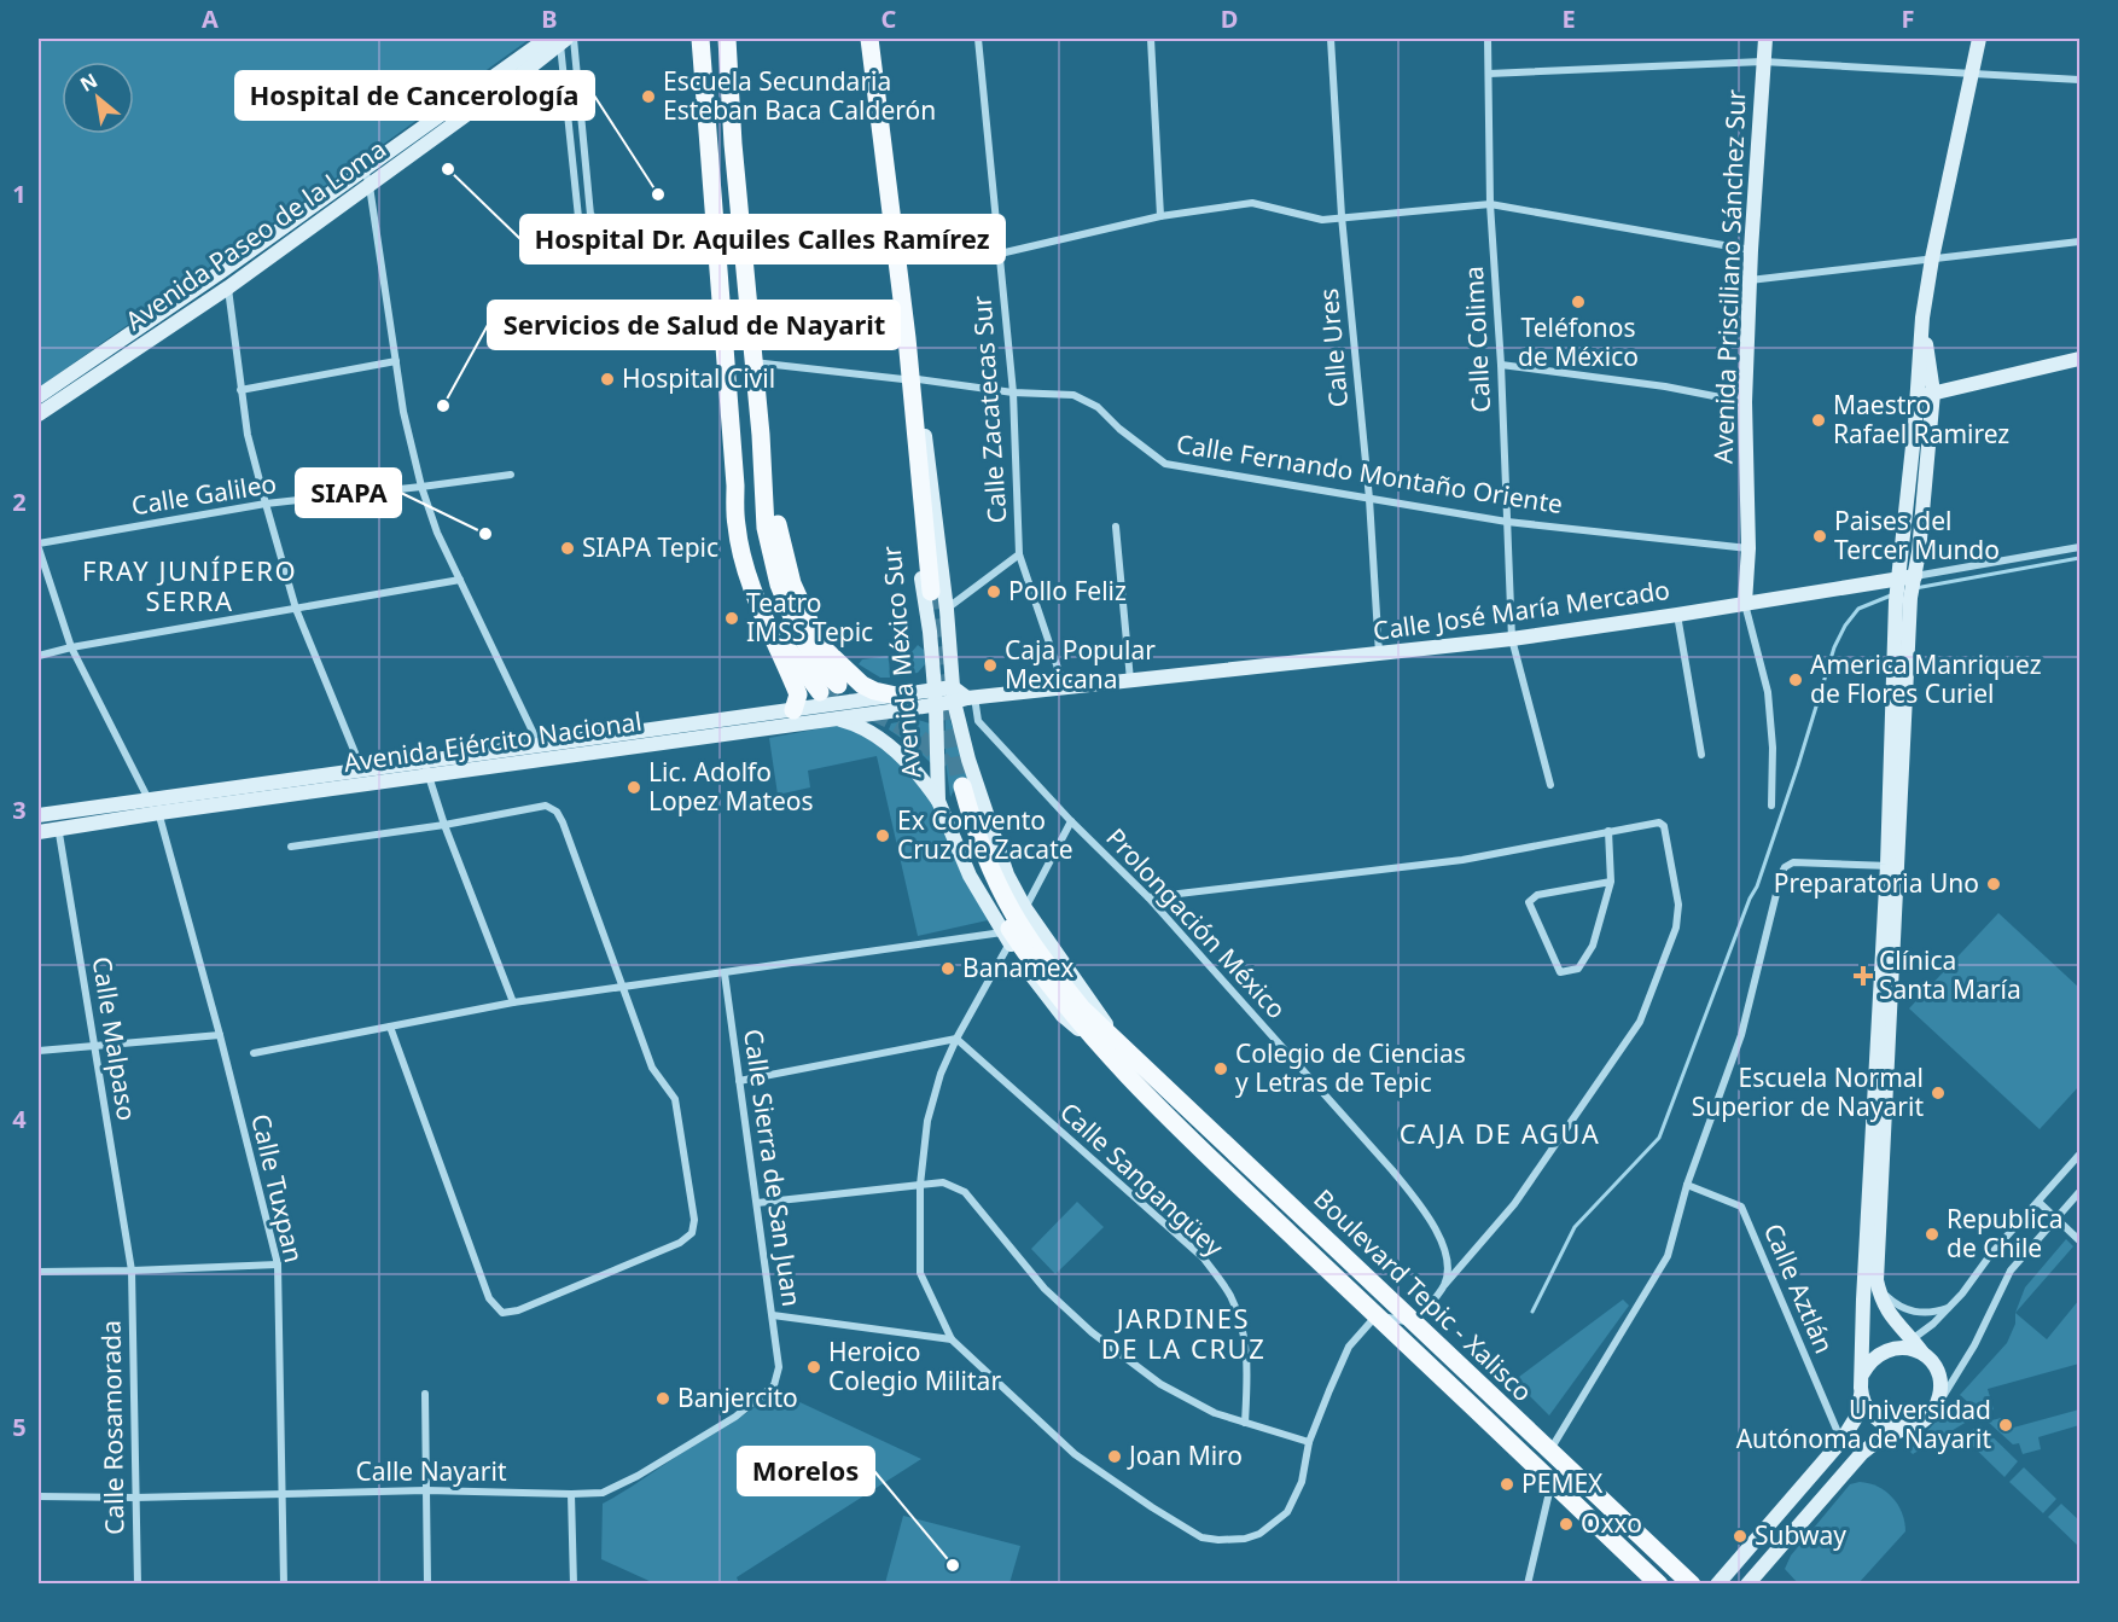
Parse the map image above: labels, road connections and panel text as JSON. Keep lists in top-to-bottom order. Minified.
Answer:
{"streets":{"main road":["Avenida Paseo de la Loma","Avenida Prisciliano Sánchez Sur","Calle José María Mercado","Avenida México Sur","Avenida Ejército Nacional","Boulevard Tepic - Xalisco"],"street":["Calle Colima","Calle Ures","Calle Zacatecas Sur","Calle Fernando Montaño Oriente","Calle Galileo","Prolongación México","Calle Malpaso","Calle Sierra de San Juan","Calle Sangangüey","Calle Tuxpan","Calle Aztlán","Calle Rosamorada","Calle Nayarit"]},"crossings":[["Avenida Prisciliano Sánchez Sur","Calle Fernando Montaño Oriente"],["Avenida Prisciliano Sánchez Sur","Calle José María Mercado"],["Calle Colima","Calle Fernando Montaño Oriente"],["Calle Colima","Calle José María Mercado"],["Calle Ures","Calle Fernando Montaño Oriente"],["Calle Ures","Calle José María Mercado"],["Calle Zacatecas Sur","Calle Fernando Montaño Oriente"],["Calle Zacatecas Sur","Calle José María Mercado"],["Calle Fernando Montaño Oriente","Avenida México Sur"],["Calle José María Mercado","Avenida México Sur"],["Calle José María Mercado","Avenida Ejército Nacional"],["Calle José María Mercado","Prolongación México"],["Avenida México Sur","Avenida Ejército Nacional"],["Avenida México Sur","Prolongación México"],["Avenida México Sur","Boulevard Tepic - Xalisco"],["Avenida Ejército Nacional","Prolongación México"],["Avenida Ejército Nacional","Calle Malpaso"],["Avenida Ejército Nacional","Calle Tuxpan"],["Calle Malpaso","Calle Rosamorada"],["Calle Sierra de San Juan","Calle Nayarit"],["Calle Tuxpan","Calle Nayarit"],["Calle Rosamorada","Calle Nayarit"]],"districts":["FRAY JUNÍPERO SERRA","CAJA DE AGUA","JARDINES DE LA CRUZ"],"places":{"other":["Escuela Secundaria Esteban Baca Calderón","Hospital Dr. Aquiles Calles Ramírez","Hospital de Cancerología","Teléfonos de México","Hospital Civil","Servicios de Salud de Nayarit","Maestro Rafael Ramirez","SIAPA","Paises del Tercer Mundo","SIAPA Tepic","Pollo Feliz","Teatro IMSS Tepic","Caja Popular Mexicana","America Manriquez de Flores Curiel","Lic. Adolfo Lopez Mateos","Ex Convento Cruz de Zacate","Preparatoria Uno","Banamex","Colegio de Ciencias y Letras de Tepic","Escuela Normal Superior de Nayarit","Republica de Chile","Heroico Colegio Militar","Banjercito","Universidad Autónoma de Nayarit","Joan Miro","PEMEX","Oxxo","Subway","Morelos"],"health":["Clínica Santa María"]},"north":"top left","grid":{"columns":["A","B","C","D","E","F"],"rows":["1","2","3","4","5"]}}
